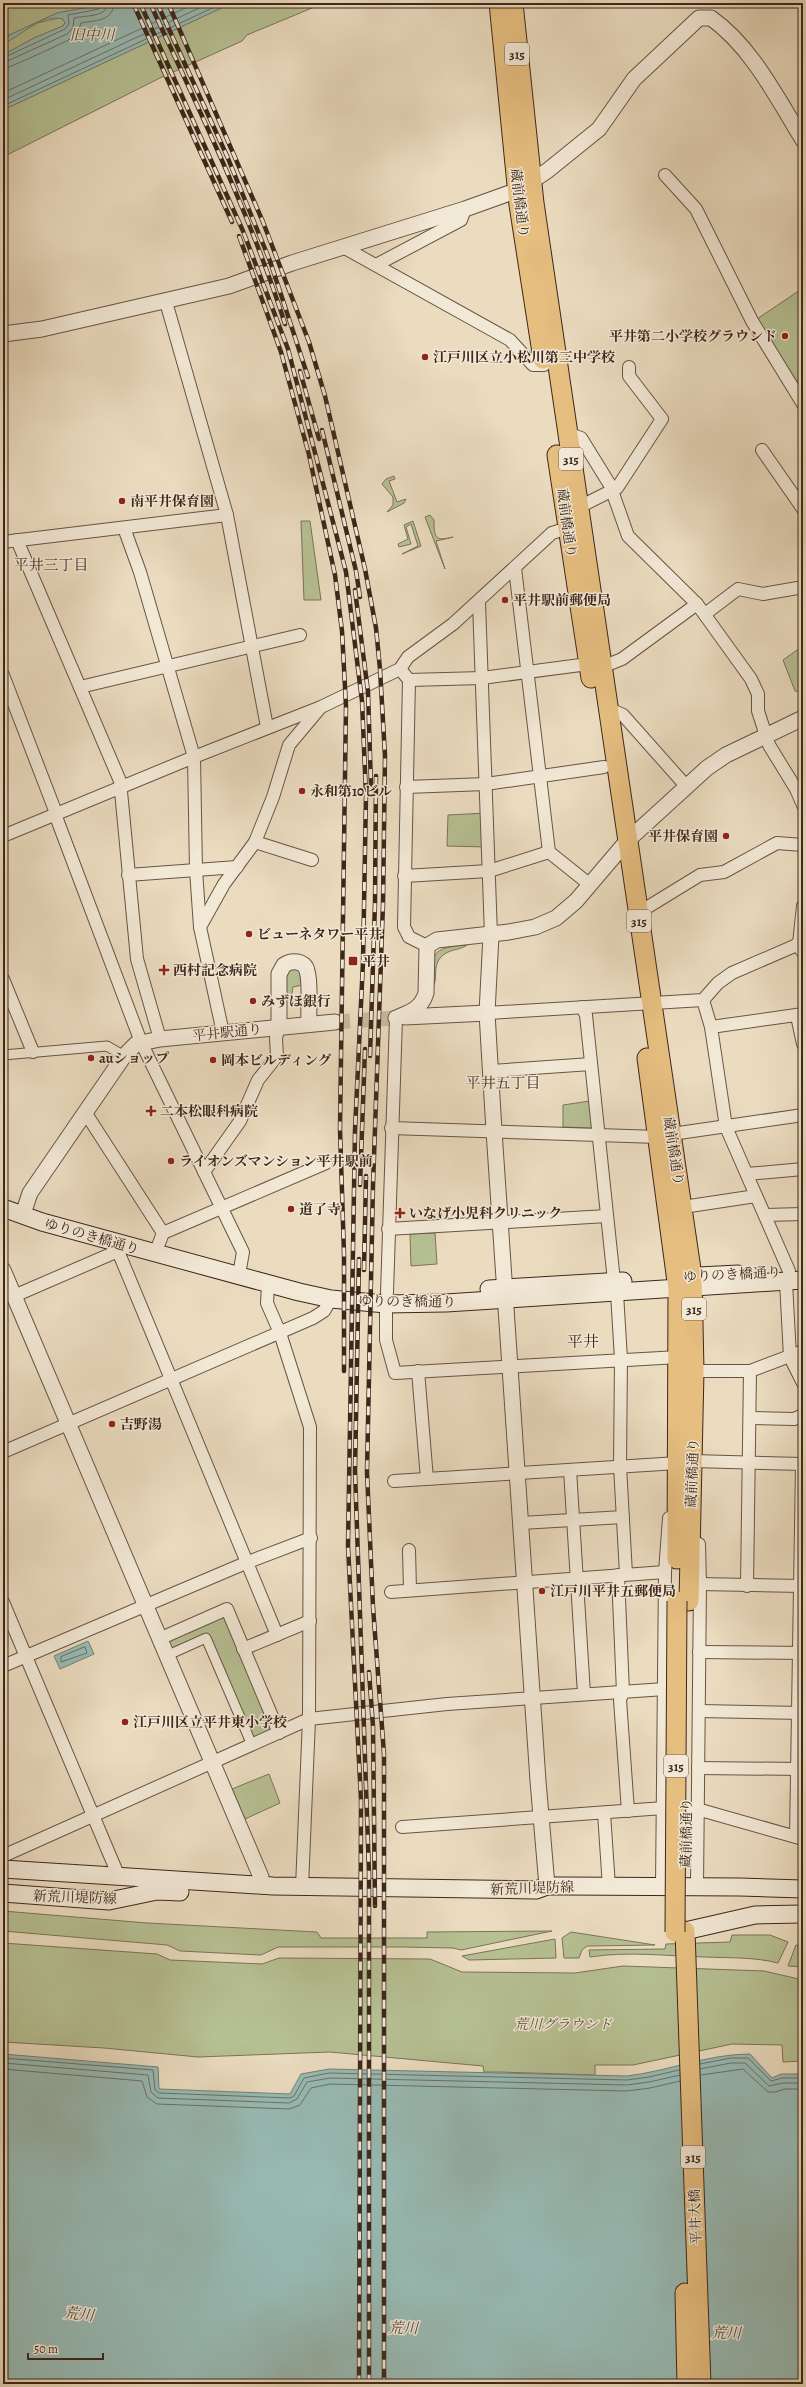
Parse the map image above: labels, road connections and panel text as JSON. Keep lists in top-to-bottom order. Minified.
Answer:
{"streets":{"main road":["315","蔵前橋通り","ゆりのき橋通り","新荒川堤防線","平井大橋"],"street":["平井駅通り"]},"crossings":[["蔵前橋通り","ゆりのき橋通り"],["蔵前橋通り","平井大橋"],["平井駅通り","ゆりのき橋通り"]],"districts":["平井三丁目","平井五丁目","平井"],"water":["旧中川","荒川"],"parks":["荒川グラウンド"],"places":{"other":["平井第二小学校グラウンド","江戸川区立小松川第三中学校","南平井保育園","平井駅前郵便局","永和第10ビル","平井保育園","ビューネタワー平井","みずほ銀行","auショップ","岡本ビルディング","ライオンズマンション平井駅前","道了寺","吉野湯","江戸川平井五郵便局","江戸川区立平井東小学校"],"transit":["平井"],"health":["西村記念病院","二本松眼科病院","いなげ小児科クリニック"]},"scale_bar":"50 m"}
